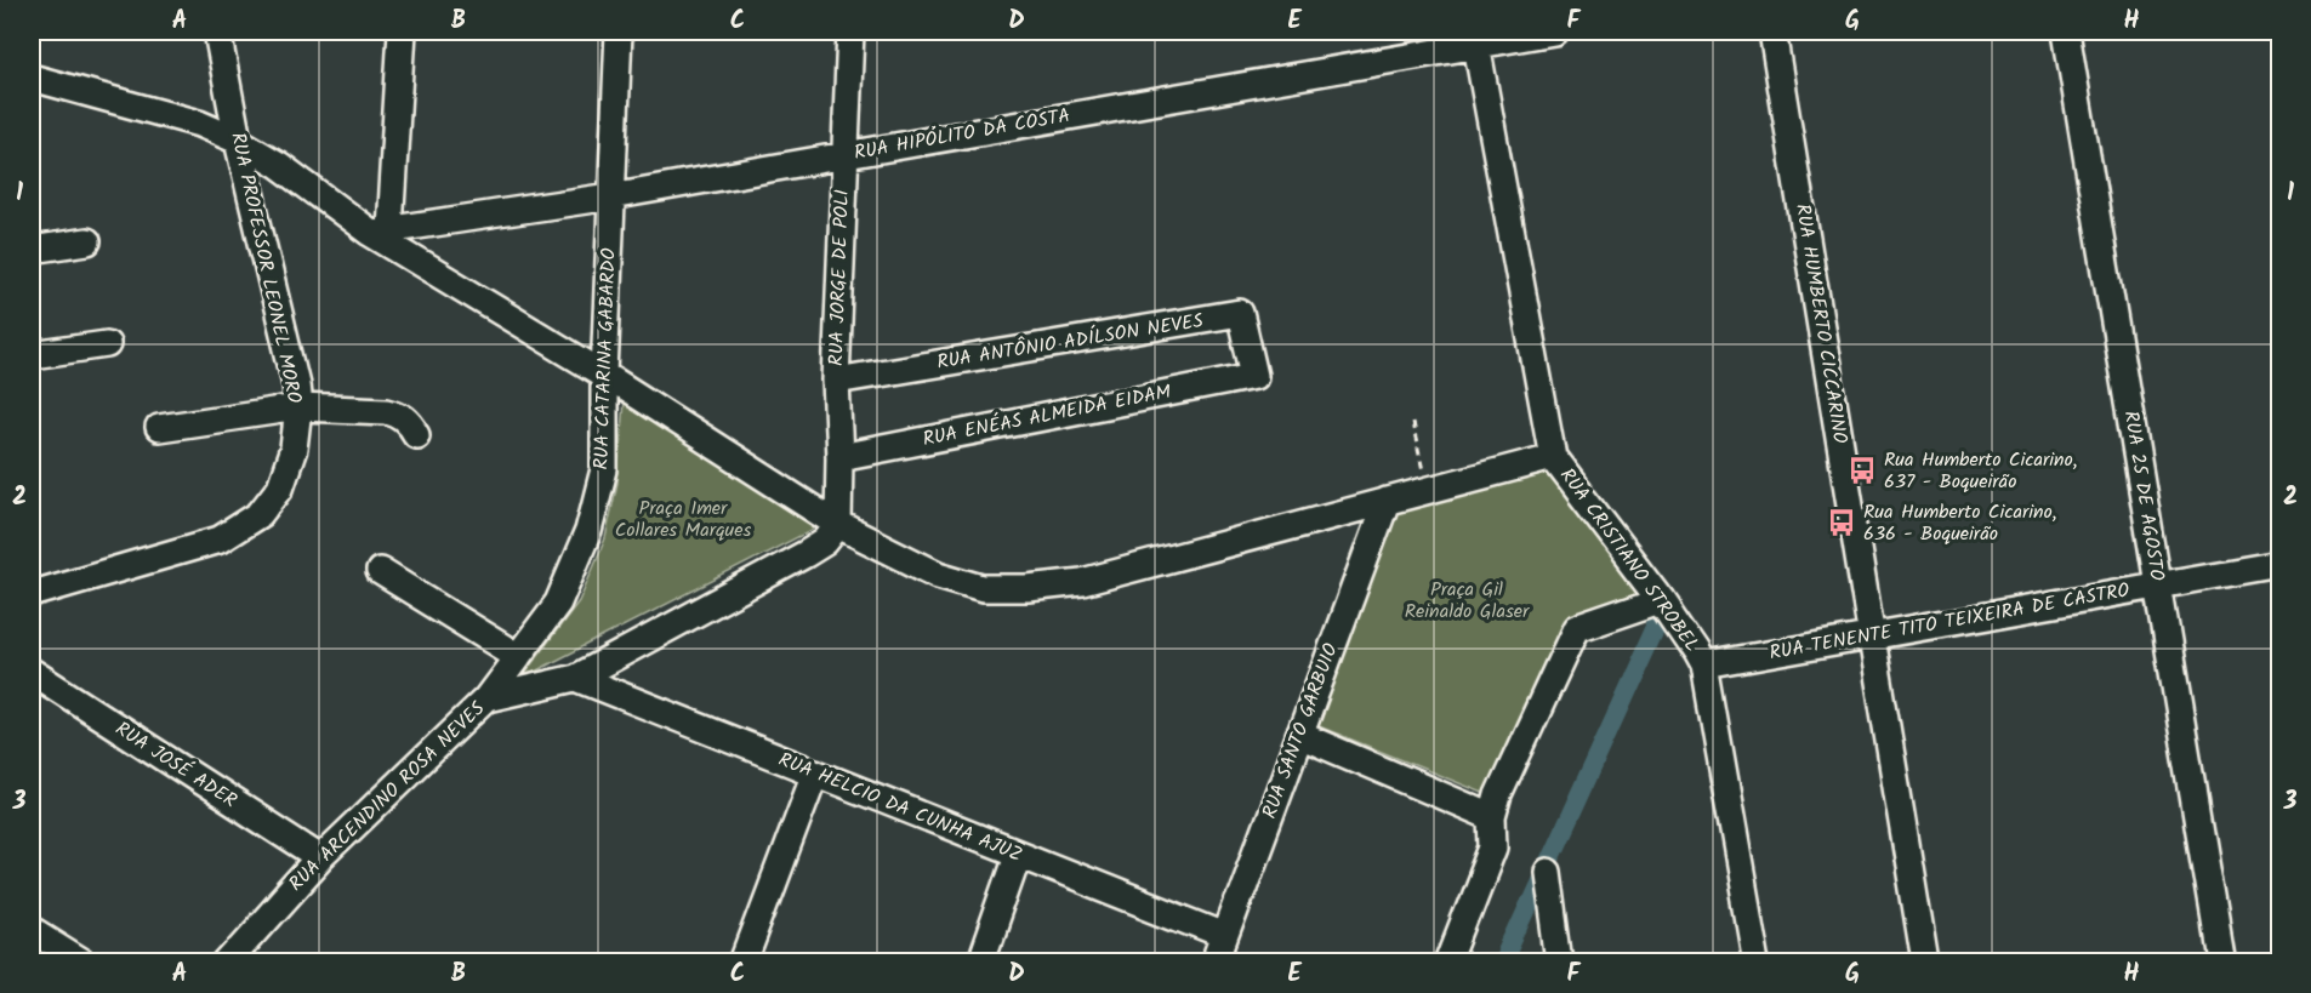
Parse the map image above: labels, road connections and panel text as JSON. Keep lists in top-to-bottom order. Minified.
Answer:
{"streets":{"street":["RUA HIPÓLITO DA COSTA","RUA PROFESSOR LEONEL MORO","RUA JORGE DE POLI","RUA HUMBERTO CICCARINO","RUA ANTÔNIO ADÍLSON NEVES","RUA CATARINA GABARDO","RUA ENÉAS ALMEIDA EIDAM","RUA 25 DE AGOSTO","RUA CRISTIANO STROBEL","RUA TENENTE TITO TEIXEIRA DE CASTRO","RUA SANTO GARBUIO","RUA JOSÉ ADER","RUA ARCENDINO ROSA NEVES","RUA HELCIO DA CUNHA AJUZ"]},"crossings":[["RUA HIPÓLITO DA COSTA","RUA JORGE DE POLI"],["RUA HIPÓLITO DA COSTA","RUA CATARINA GABARDO"],["RUA HIPÓLITO DA COSTA","RUA CRISTIANO STROBEL"],["RUA JORGE DE POLI","RUA ANTÔNIO ADÍLSON NEVES"],["RUA JORGE DE POLI","RUA ENÉAS ALMEIDA EIDAM"],["RUA JORGE DE POLI","RUA ARCENDINO ROSA NEVES"],["RUA HUMBERTO CICCARINO","RUA TENENTE TITO TEIXEIRA DE CASTRO"],["RUA ANTÔNIO ADÍLSON NEVES","RUA ENÉAS ALMEIDA EIDAM"],["RUA CATARINA GABARDO","RUA ARCENDINO ROSA NEVES"],["RUA 25 DE AGOSTO","RUA TENENTE TITO TEIXEIRA DE CASTRO"],["RUA CRISTIANO STROBEL","RUA TENENTE TITO TEIXEIRA DE CASTRO"],["RUA SANTO GARBUIO","RUA HELCIO DA CUNHA AJUZ"],["RUA JOSÉ ADER","RUA ARCENDINO ROSA NEVES"],["RUA ARCENDINO ROSA NEVES","RUA HELCIO DA CUNHA AJUZ"]],"parks":["Praça Imer Collares Marques","Praça Gil Reinaldo Glaser"],"places":{"bus stop":["Rua Humberto Cicarino, 637 - Boqueirão","Rua Humberto Cicarino, 636 - Boqueirão"]},"grid":{"columns":["A","B","C","D","E","F","G","H"],"rows":["1","2","3"]}}
